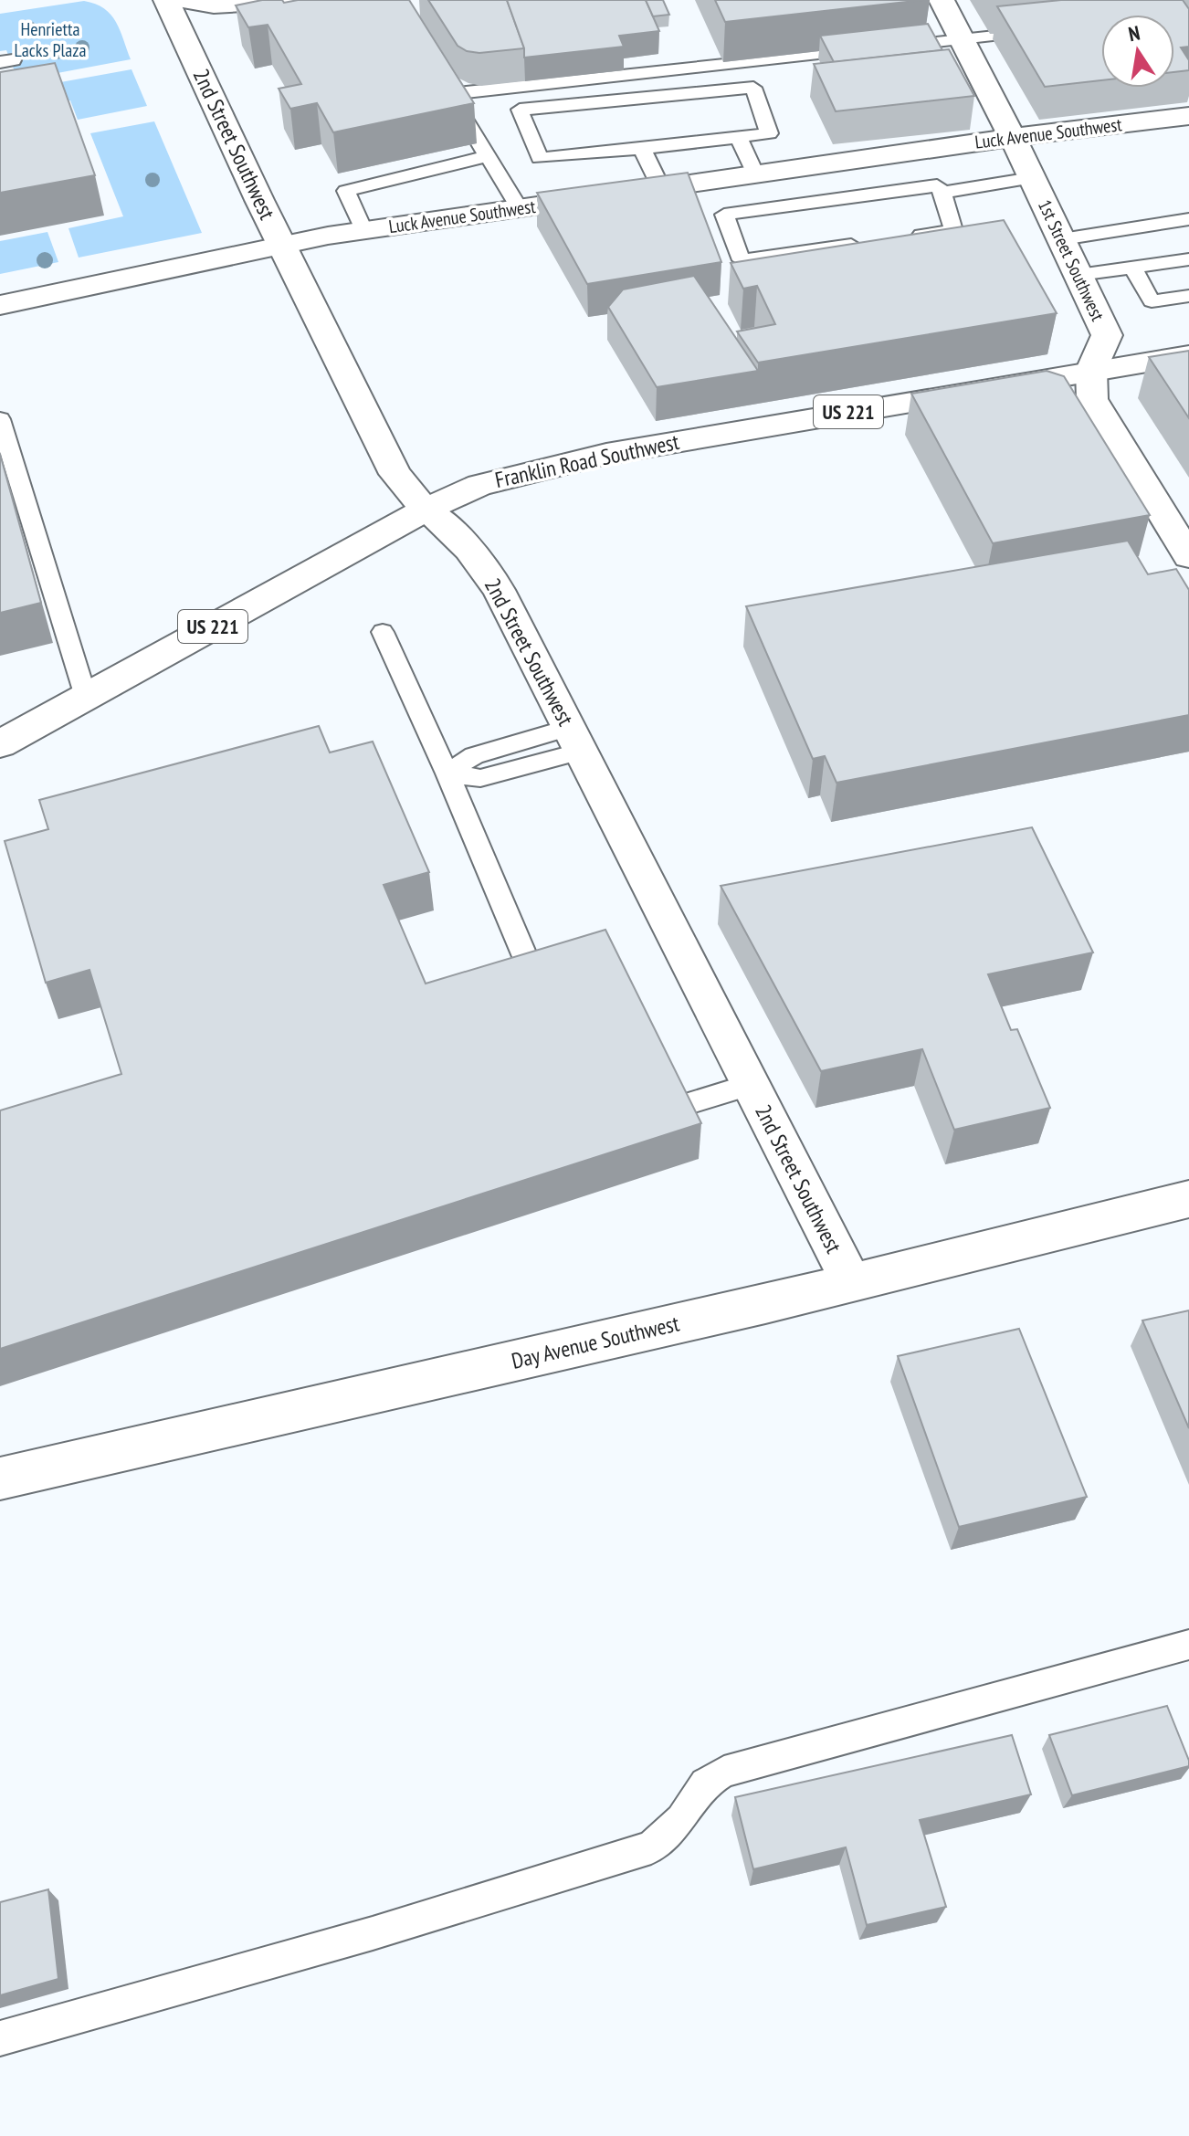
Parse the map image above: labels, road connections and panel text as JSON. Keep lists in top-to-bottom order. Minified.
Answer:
{"streets":{"street":["Luck Avenue Southwest","2nd Street Southwest","1st Street Southwest","US 221","Franklin Road Southwest","Day Avenue Southwest"]},"crossings":[["Luck Avenue Southwest","2nd Street Southwest"],["Luck Avenue Southwest","1st Street Southwest"],["2nd Street Southwest","Franklin Road Southwest"],["2nd Street Southwest","Day Avenue Southwest"],["1st Street Southwest","Franklin Road Southwest"]],"parks":["Henrietta Lacks Plaza"],"north":"top"}
